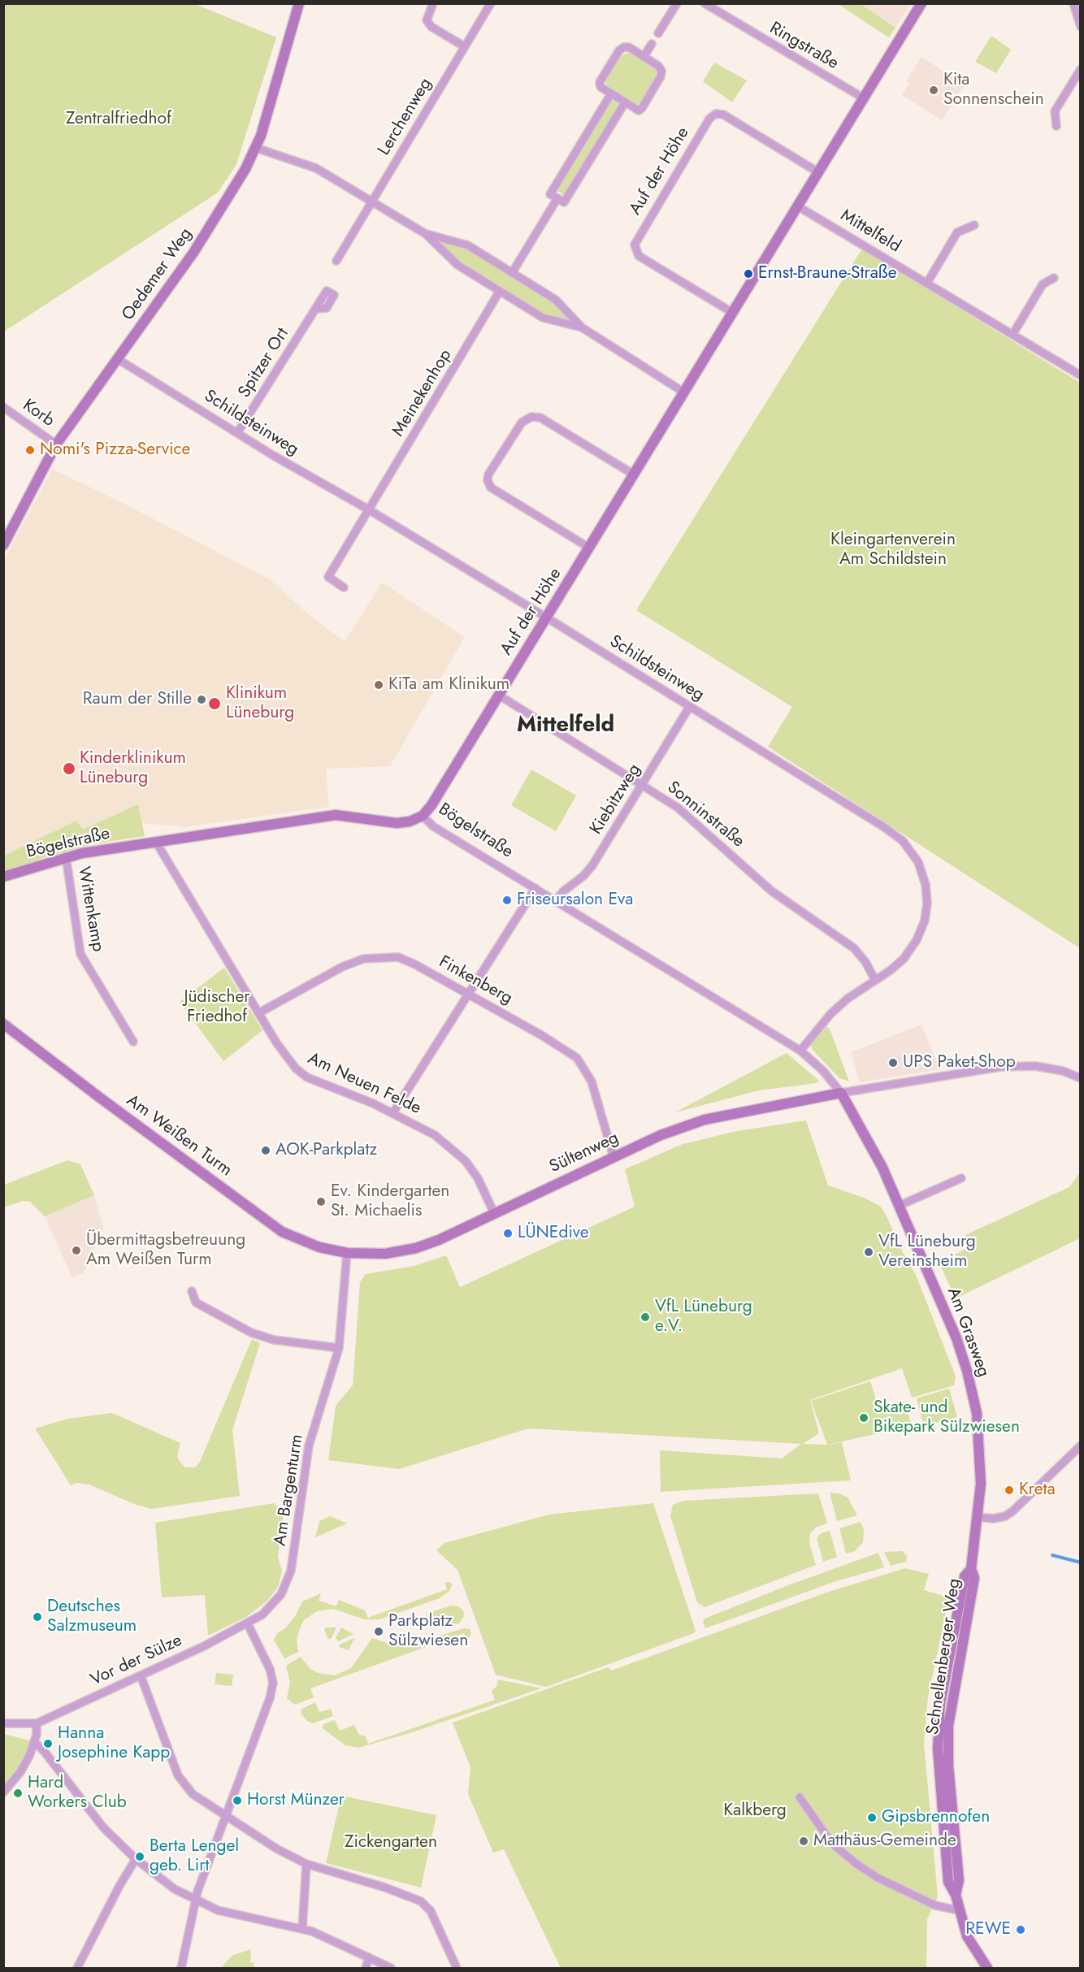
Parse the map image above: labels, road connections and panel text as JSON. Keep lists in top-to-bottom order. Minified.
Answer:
{"streets":{"street":["Ringstraße","Lerchenweg","Auf der Höhe","Mittelfeld","Oedemer Weg","Spitzer Ort","Meinekenhop","Korb","Schildsteinweg","Kiebitzweg","Sonninstraße","Bögelstraße","Wittenkamp","Finkenberg","Am Neuen Felde","Am Weißen Turm","Sültenweg","Am Grasweg","Am Bargenturm","Schnellenberger Weg","Vor der Sülze"]},"crossings":[["Ringstraße","Auf der Höhe"],["Auf der Höhe","Mittelfeld"],["Auf der Höhe","Schildsteinweg"],["Auf der Höhe","Sonninstraße"],["Auf der Höhe","Bögelstraße"],["Oedemer Weg","Korb"],["Oedemer Weg","Schildsteinweg"],["Spitzer Ort","Schildsteinweg"],["Meinekenhop","Schildsteinweg"],["Schildsteinweg","Kiebitzweg"],["Schildsteinweg","Sonninstraße"],["Kiebitzweg","Sonninstraße"],["Kiebitzweg","Bögelstraße"],["Bögelstraße","Wittenkamp"],["Bögelstraße","Am Neuen Felde"],["Bögelstraße","Sültenweg"],["Bögelstraße","Am Grasweg"],["Finkenberg","Am Neuen Felde"],["Finkenberg","Sültenweg"],["Am Neuen Felde","Sültenweg"],["Am Weißen Turm","Sültenweg"],["Am Weißen Turm","Am Bargenturm"],["Sültenweg","Am Grasweg"],["Sültenweg","Am Bargenturm"],["Am Grasweg","Schnellenberger Weg"],["Am Bargenturm","Vor der Sülze"]],"districts":["Mittelfeld"],"parks":["Zentralfriedhof","Kleingartenverein Am Schildstein","Jüdischer Friedhof","Kalkberg","Zickengarten"],"places":["Kita Sonnenschein","Ernst-Braune-Straße","Nomi's Pizza-Service","KiTa am Klinikum","Raum der Stille","Klinikum Lüneburg","Kinderklinikum Lüneburg","Friseursalon Eva","UPS Paket-Shop","AOK-Parkplatz","Ev. Kindergarten St. Michaelis","LÜNEdive","Übermittagsbetreuung Am Weißen Turm","VfL Lüneburg Vereinsheim","VfL Lüneburg e.V.","Skate- und Bikepark Sülzwiesen","Kreta","Deutsches Salzmuseum","Parkplatz Sülzwiesen","Hanna Josephine Kapp","Hard Workers Club","Horst Münzer","Gipsbrennofen","Matthäus-Gemeinde","Berta Lengel geb. Lirt","REWE"]}
